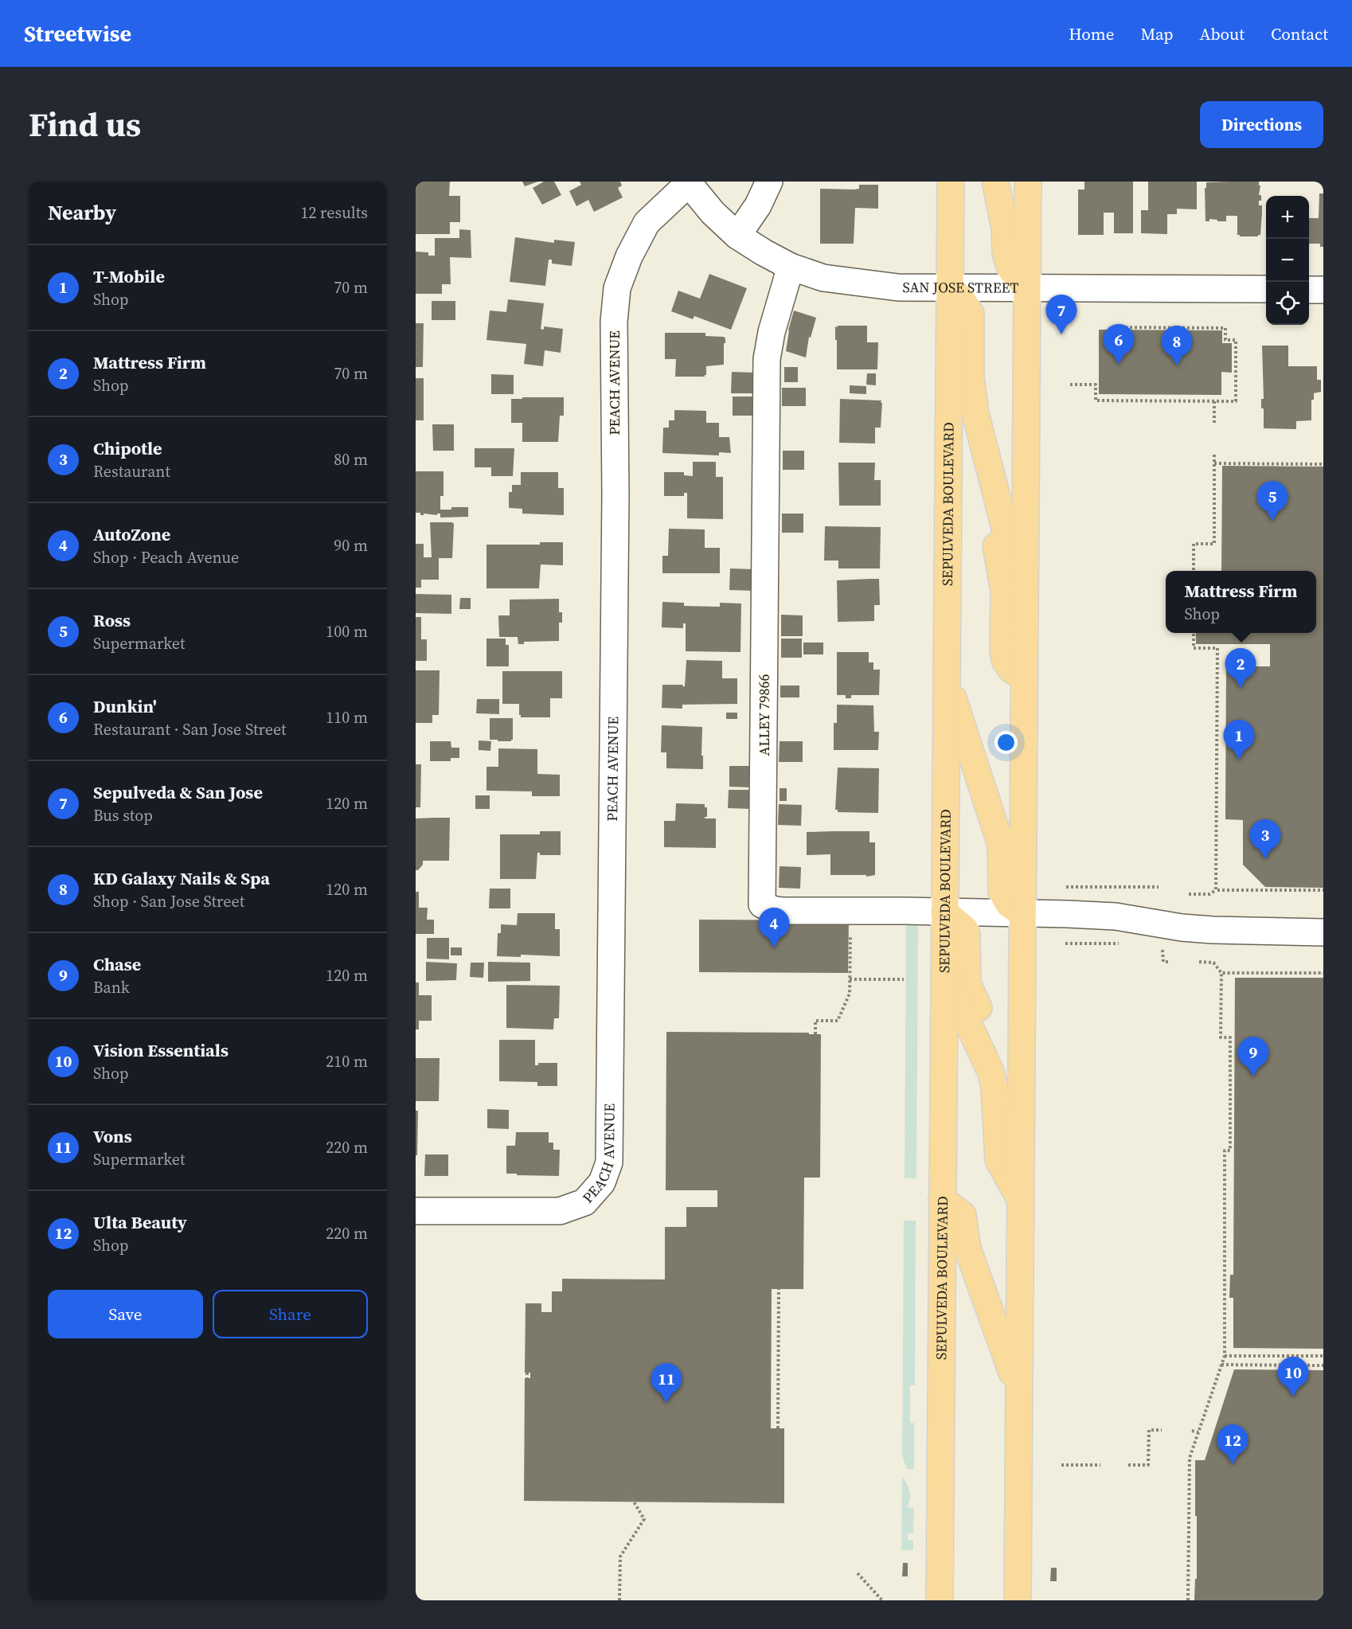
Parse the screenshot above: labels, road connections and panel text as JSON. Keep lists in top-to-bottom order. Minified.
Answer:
{"streets":{"main road":["SEPULVEDA BOULEVARD"],"street":["SAN JOSE STREET","PEACH AVENUE","ALLEY 79866"]},"crossings":[["SAN JOSE STREET","PEACH AVENUE"],["SAN JOSE STREET","SEPULVEDA BOULEVARD"],["SAN JOSE STREET","ALLEY 79866"],["SEPULVEDA BOULEVARD","ALLEY 79866"]],"page":{"header":"Streetwise","nav":["Home","Map","About","Contact"],"title":"Find us","buttons":["Directions",["Save","Share"]],"heading":["Nearby","12 results"],"map_buttons":["+","−"],"list":[{"mark":"1","name":"T-Mobile","note":"Shop","value":"70 m"},{"mark":"2","name":"Mattress Firm","note":"Shop","value":"70 m"},{"mark":"3","name":"Chipotle","note":"Restaurant","value":"80 m"},{"mark":"4","name":"AutoZone","note":"Shop · Peach Avenue","value":"90 m"},{"mark":"5","name":"Ross","note":"Supermarket","value":"100 m"},{"mark":"6","name":"Dunkin'","note":"Restaurant · San Jose Street","value":"110 m"},{"mark":"7","name":"Sepulveda & San Jose","note":"Bus stop","value":"120 m"},{"mark":"8","name":"KD Galaxy Nails & Spa","note":"Shop · San Jose Street","value":"120 m"},{"mark":"9","name":"Chase","note":"Bank","value":"120 m"},{"mark":"10","name":"Vision Essentials","note":"Shop","value":"210 m"},{"mark":"11","name":"Vons","note":"Supermarket","value":"220 m"},{"mark":"12","name":"Ulta Beauty","note":"Shop","value":"220 m"}],"pins":["7","6","8","5","2","1","3","4","9","10","11","12"],"popup":["Mattress Firm","Shop"]}}
